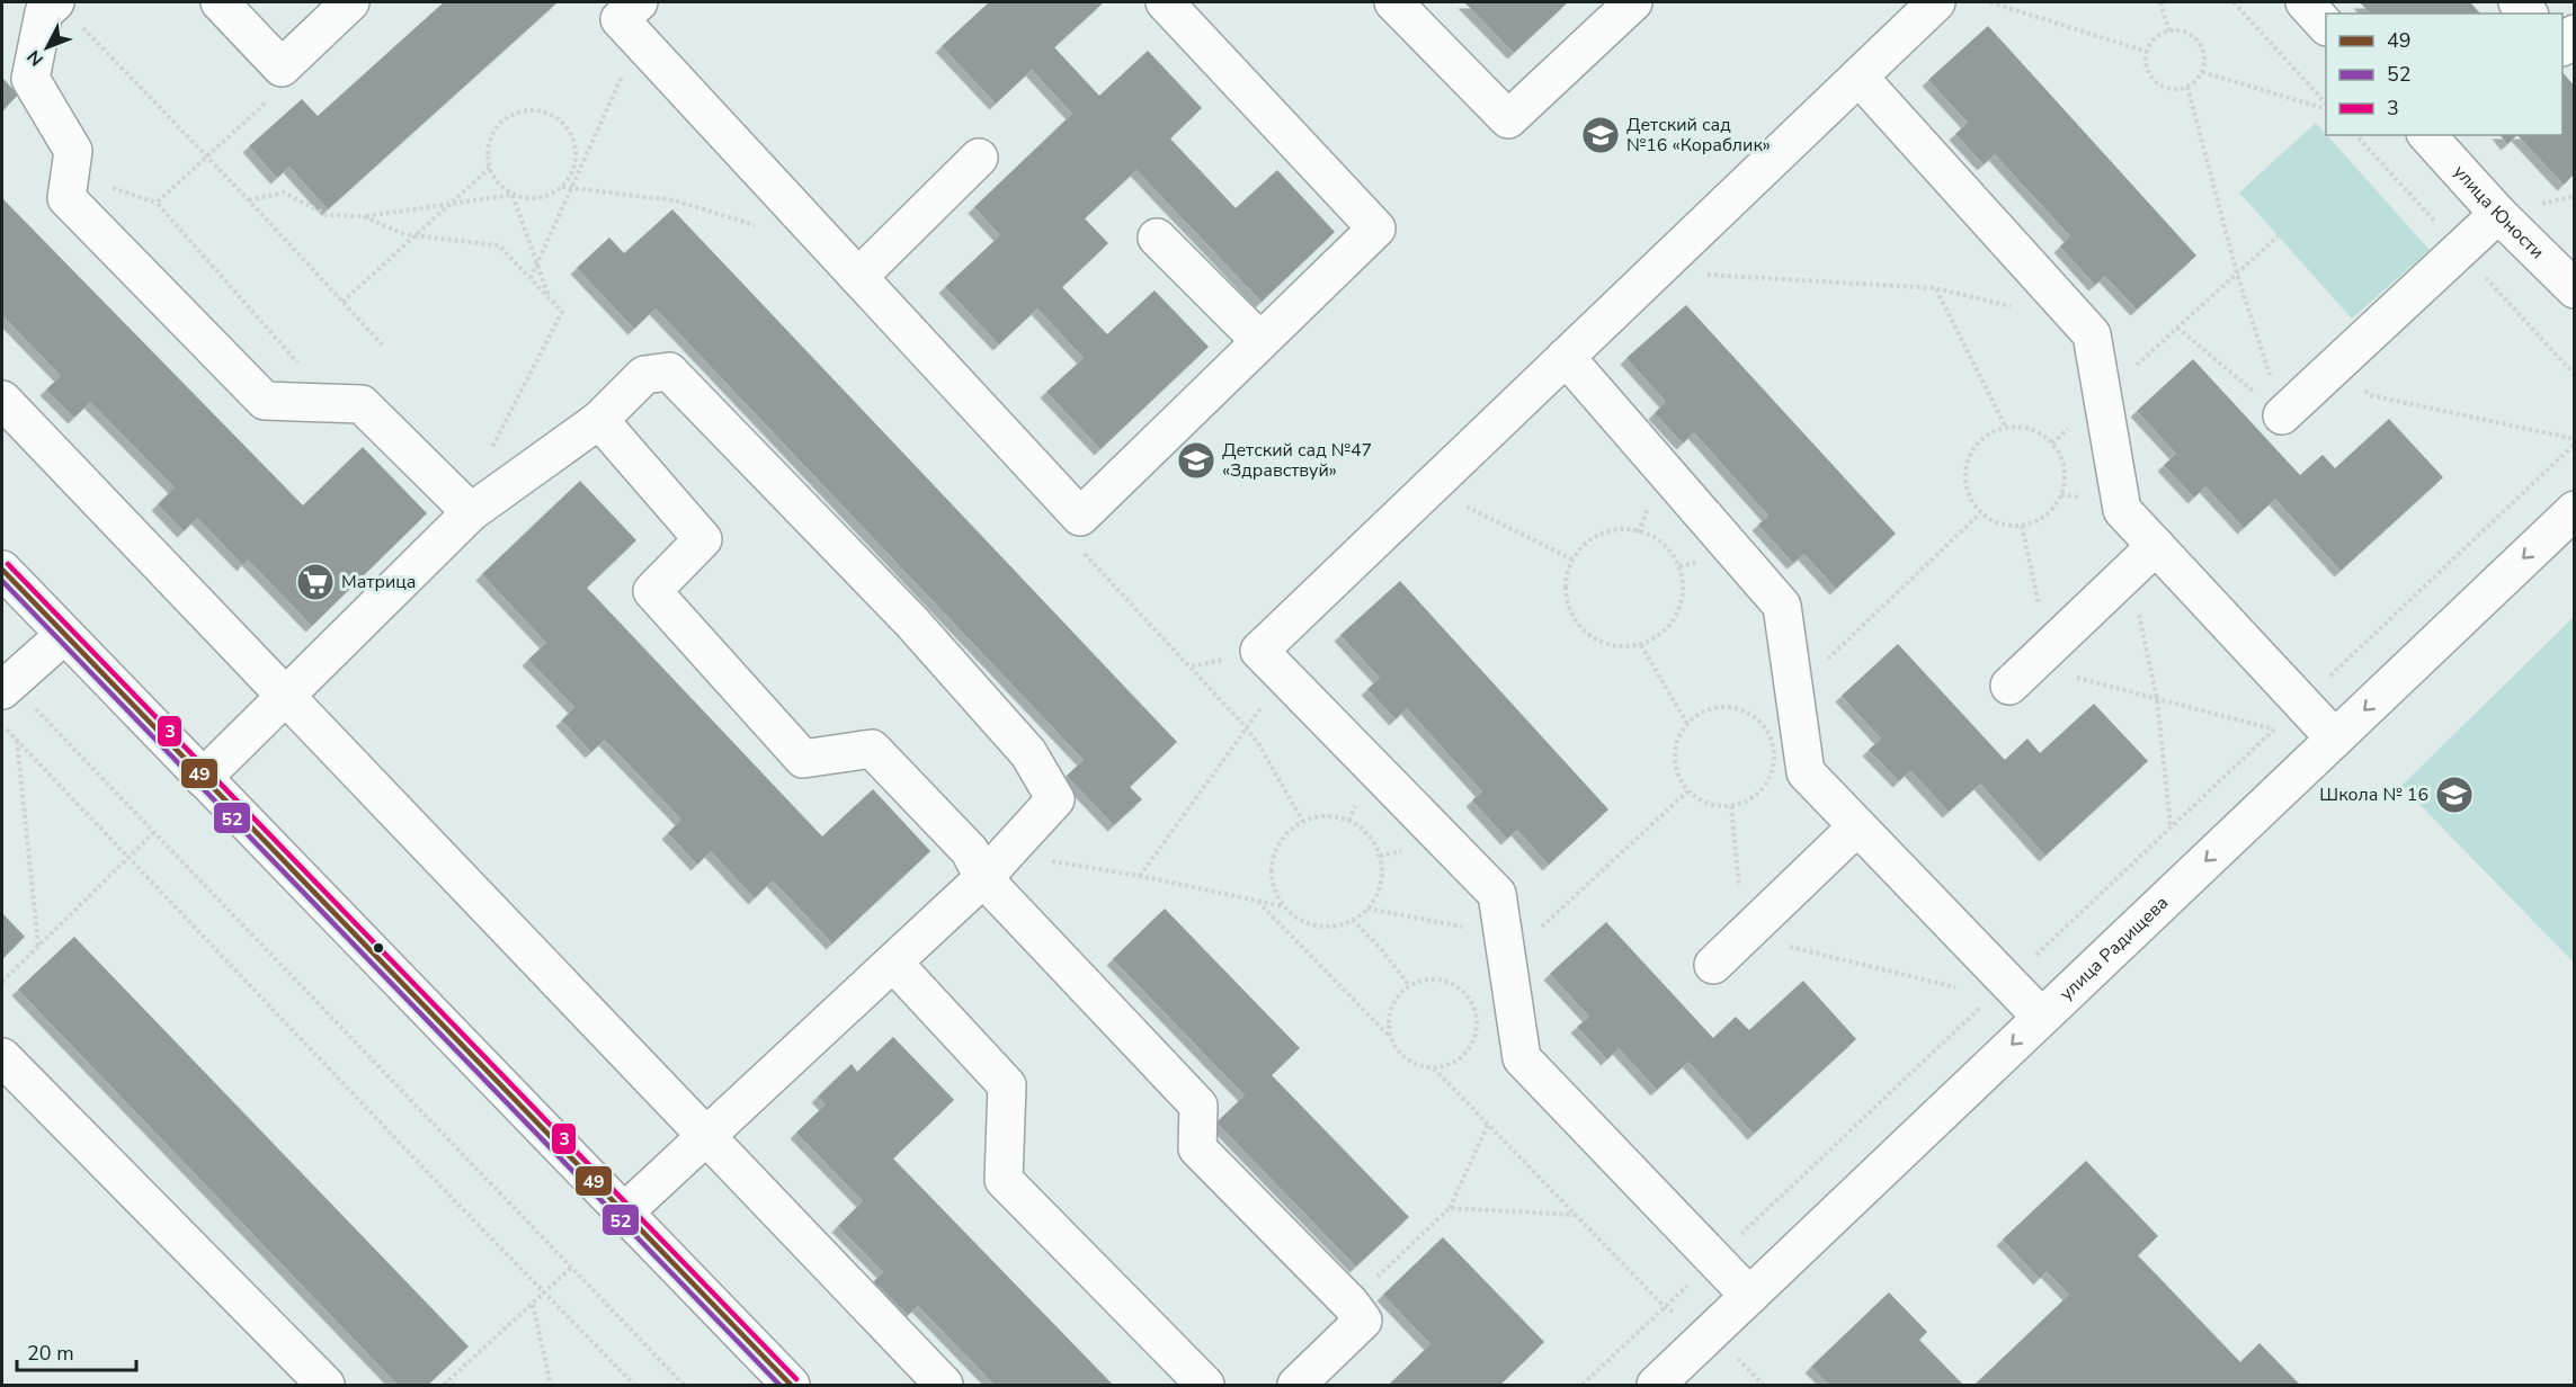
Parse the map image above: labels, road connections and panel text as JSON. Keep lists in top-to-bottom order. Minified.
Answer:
{"streets":{"street":["улица Юности","улица Радищева"]},"places":{"school or university":["Детский сад №16 «Кораблик»","Детский сад №47 «Здравствуй»","Школа № 16"],"supermarket":["Матрица"]},"lines":["transit line 3","transit line 49","transit line 52"],"legend":["49","52","3"],"scale_bar":"20 m","north":"bottom left"}
